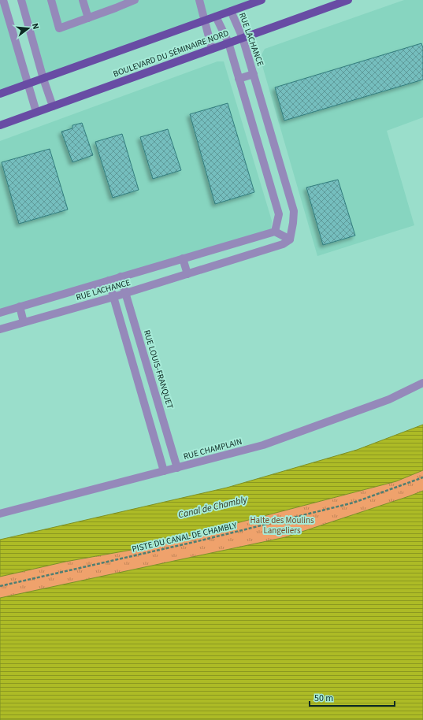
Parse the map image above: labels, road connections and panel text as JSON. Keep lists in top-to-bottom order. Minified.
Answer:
{"streets":{"main road":["BOULEVARD DU SÉMINAIRE NORD"],"street":["RUE LACHANCE","RUE LOUIS-FRANQUET","RUE CHAMPLAIN"],"path":["PISTE DU CANAL DE CHAMBLY"]},"crossings":[["RUE LACHANCE","BOULEVARD DU SÉMINAIRE NORD"],["RUE LACHANCE","RUE LOUIS-FRANQUET"],["RUE LOUIS-FRANQUET","RUE CHAMPLAIN"]],"water":["Canal de Chambly"],"parks":["Halte des Moulins Langeliers"],"scale_bar":"50 m","north":"right"}
